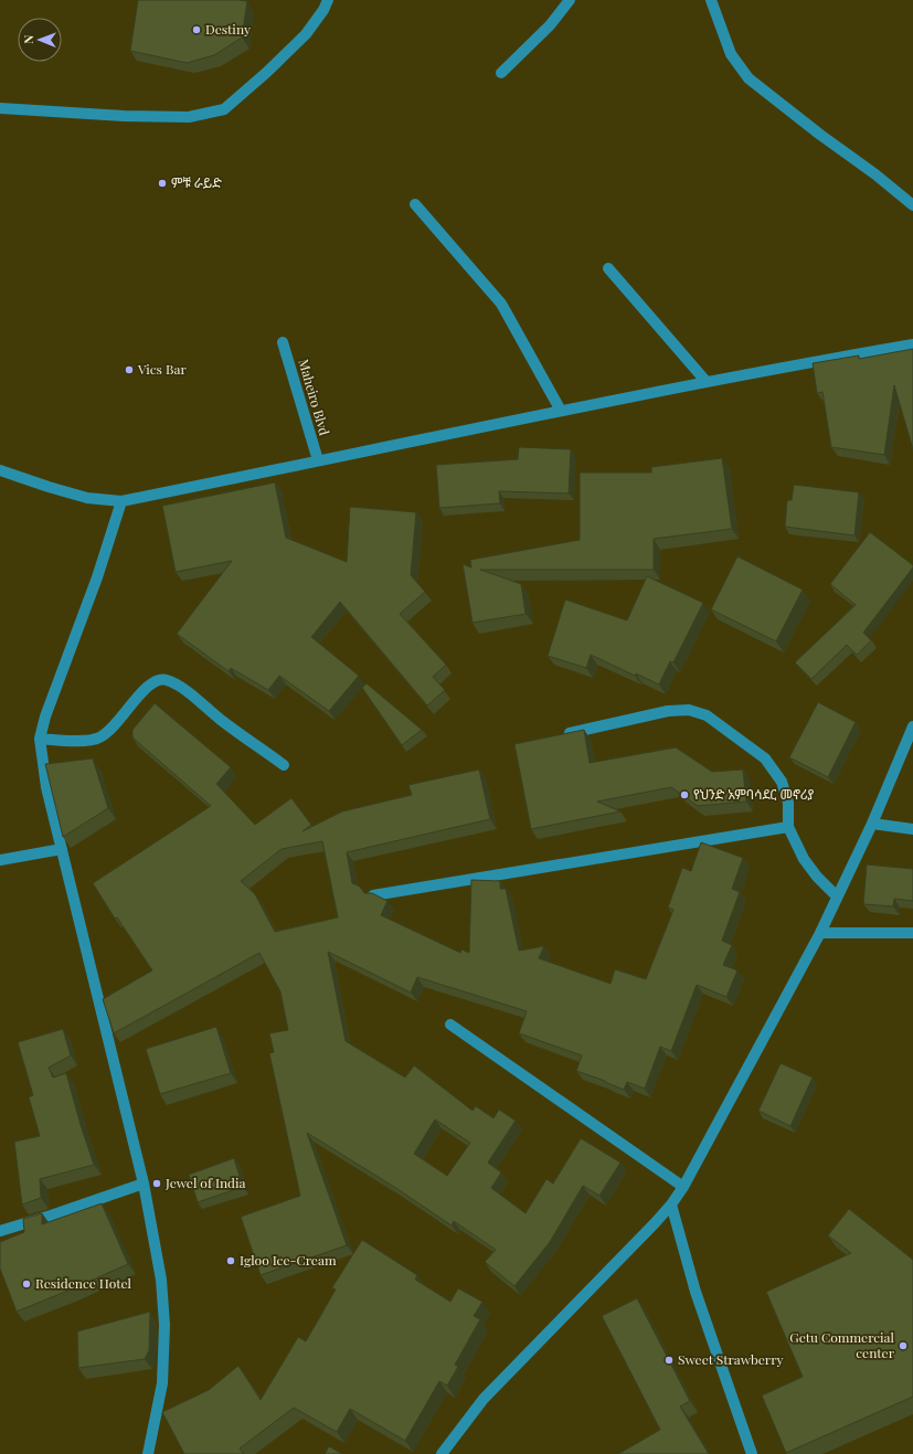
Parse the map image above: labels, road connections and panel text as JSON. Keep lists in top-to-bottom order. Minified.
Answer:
{"streets":{"street":["Maheiro Blvd"]},"places":["Destiny","ምቹ ራይድ","Vics Bar","የህንድ አምባሳደር መኖሪያ","Jewel of India","Igloo Ice-Cream","Residence Hotel","Getu Commercial center","Sweet Strawberry"],"north":"left"}
